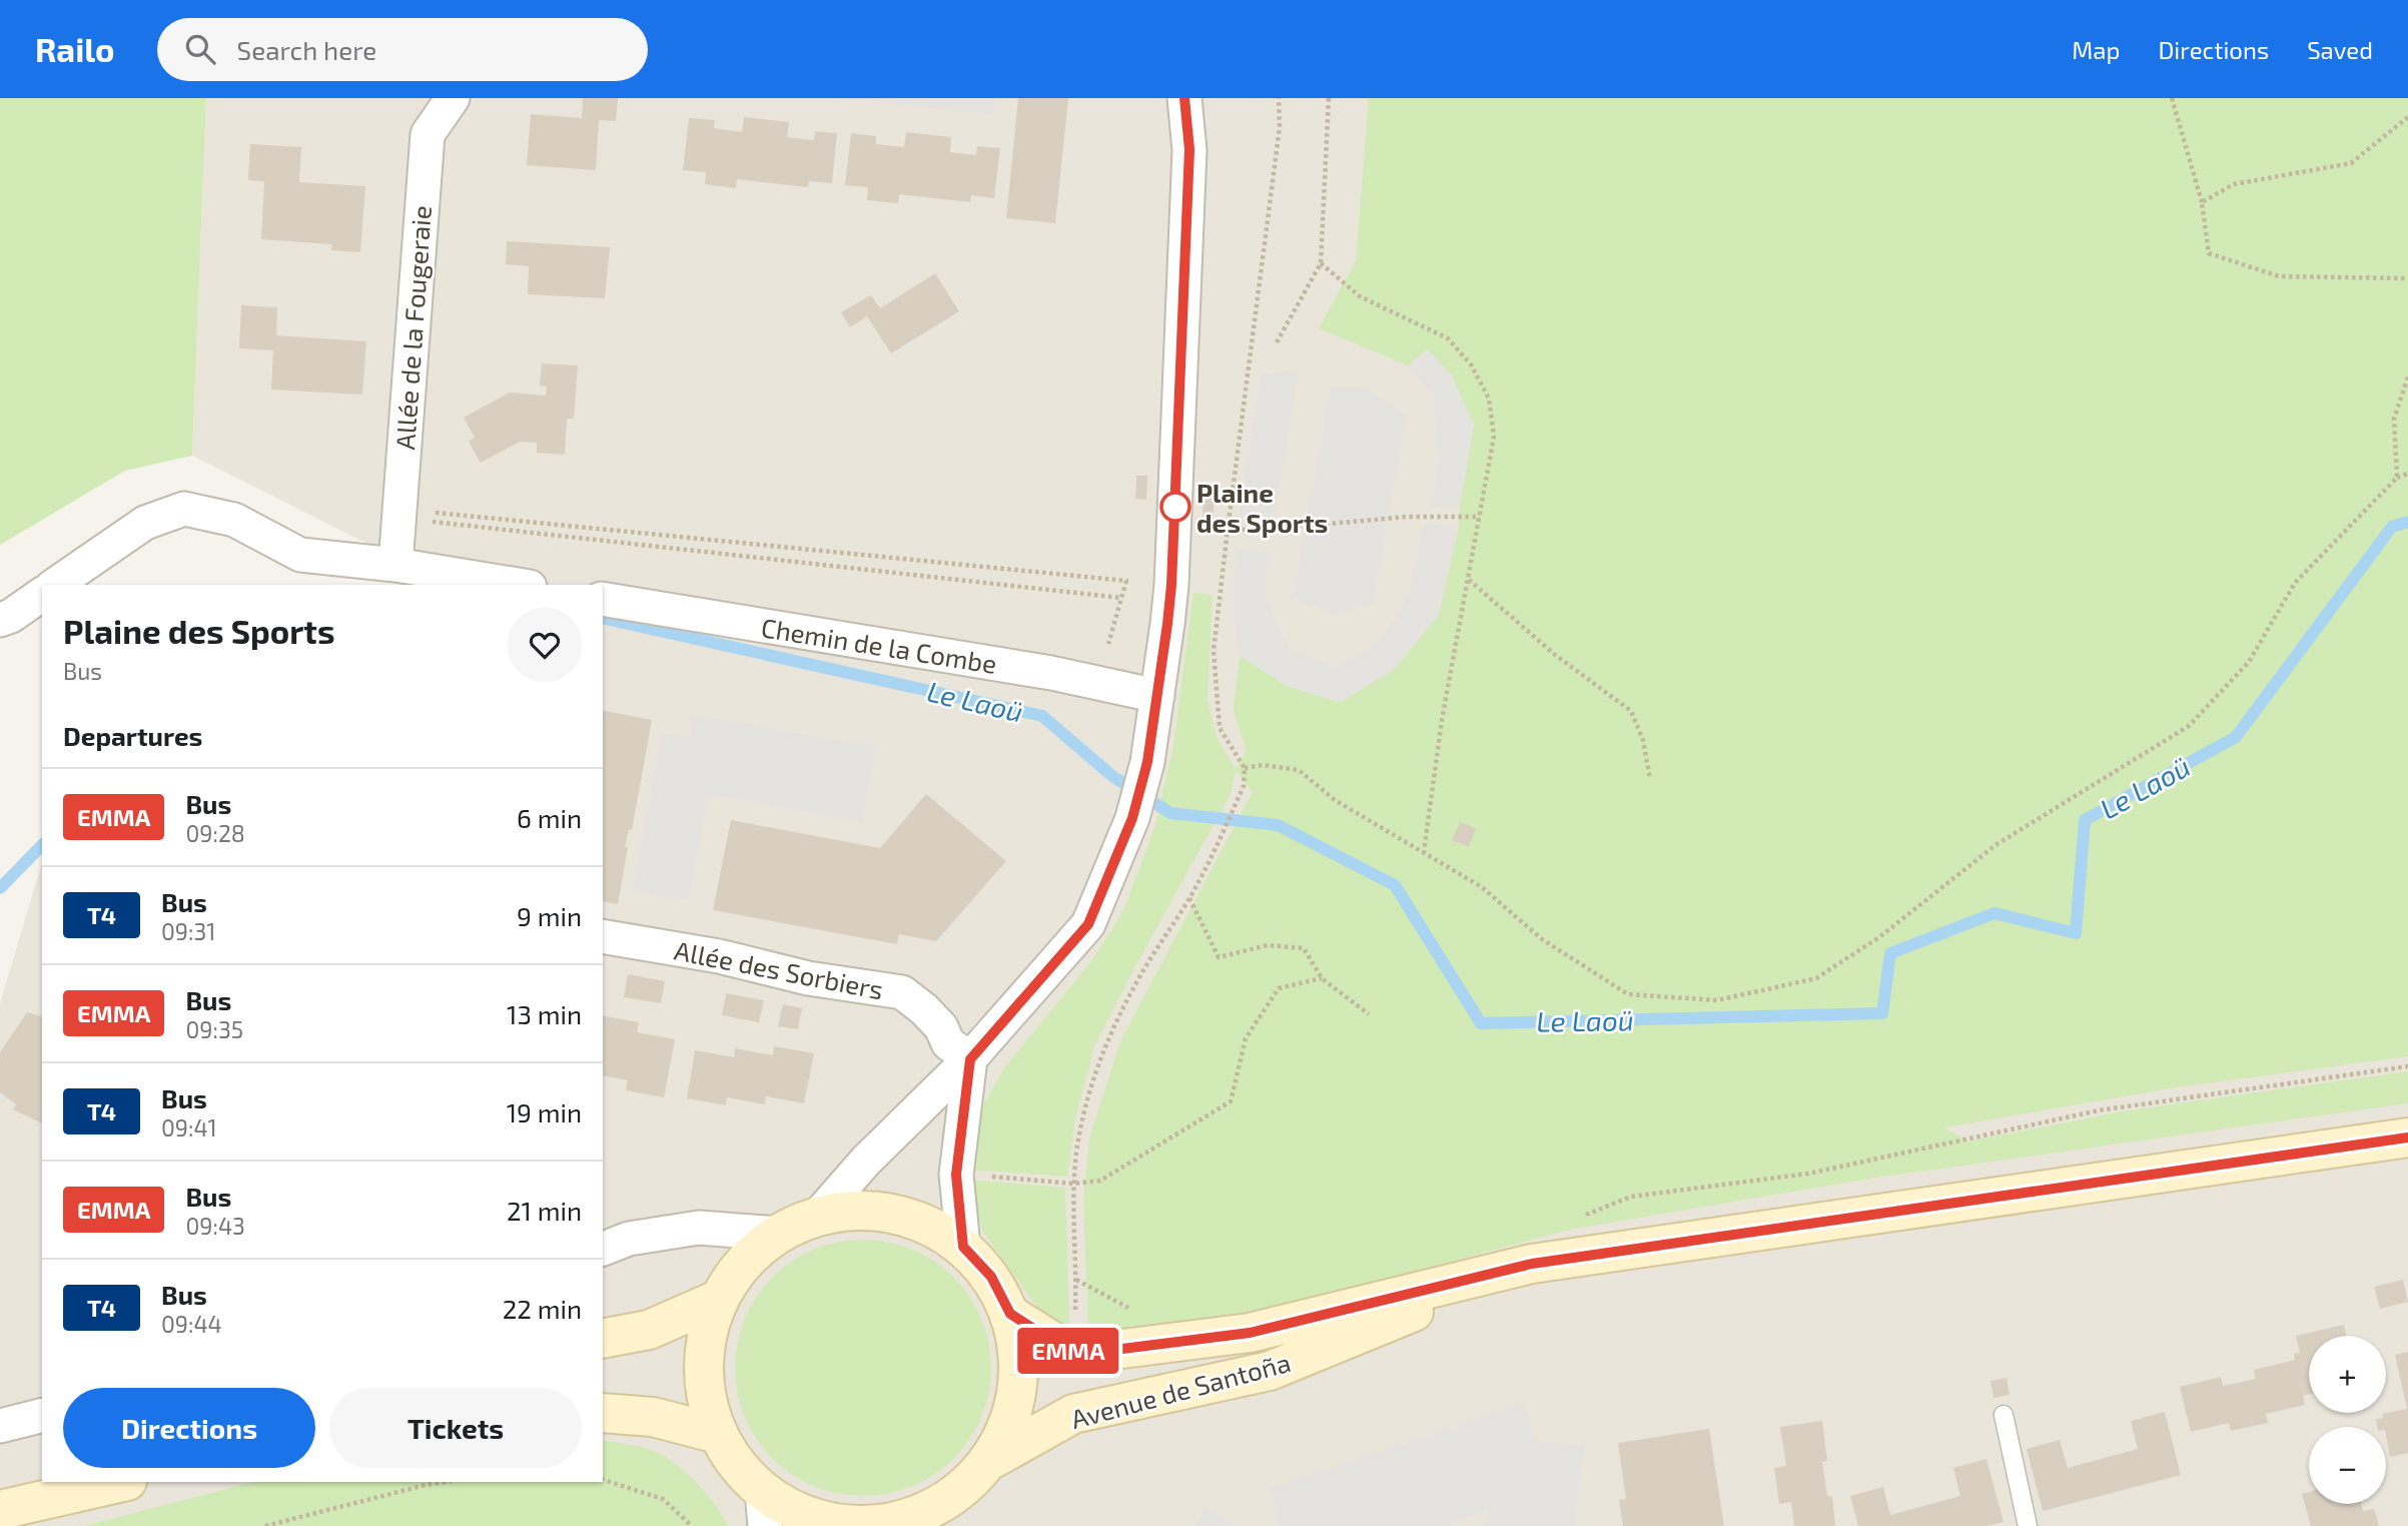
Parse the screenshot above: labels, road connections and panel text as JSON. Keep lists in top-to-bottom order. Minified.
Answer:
{"streets":{"main road":["Avenue de Santoña"],"street":["Allée de la Fougeraie","Chemin de la Combe","Allée des Sorbiers"]},"water":["Le Laoü"],"places":["Plaine des Sports"],"lines":["bus line EMMA"],"page":{"header":"Railo","search":"Search here","nav":["Map","Directions","Saved"],"on_map":"EMMA","heading":[["Plaine des Sports","Bus"],"Departures"],"list":[{"mark":"EMMA","name":"Bus","note":"09:28","value":"6 min"},{"mark":"T4","name":"Bus","note":"09:31","value":"9 min"},{"mark":"EMMA","name":"Bus","note":"09:35","value":"13 min"},{"mark":"T4","name":"Bus","note":"09:41","value":"19 min"},{"mark":"EMMA","name":"Bus","note":"09:43","value":"21 min"},{"mark":"T4","name":"Bus","note":"09:44","value":"22 min"}],"map_buttons":["+","−"],"buttons":["Directions","Tickets"]}}
